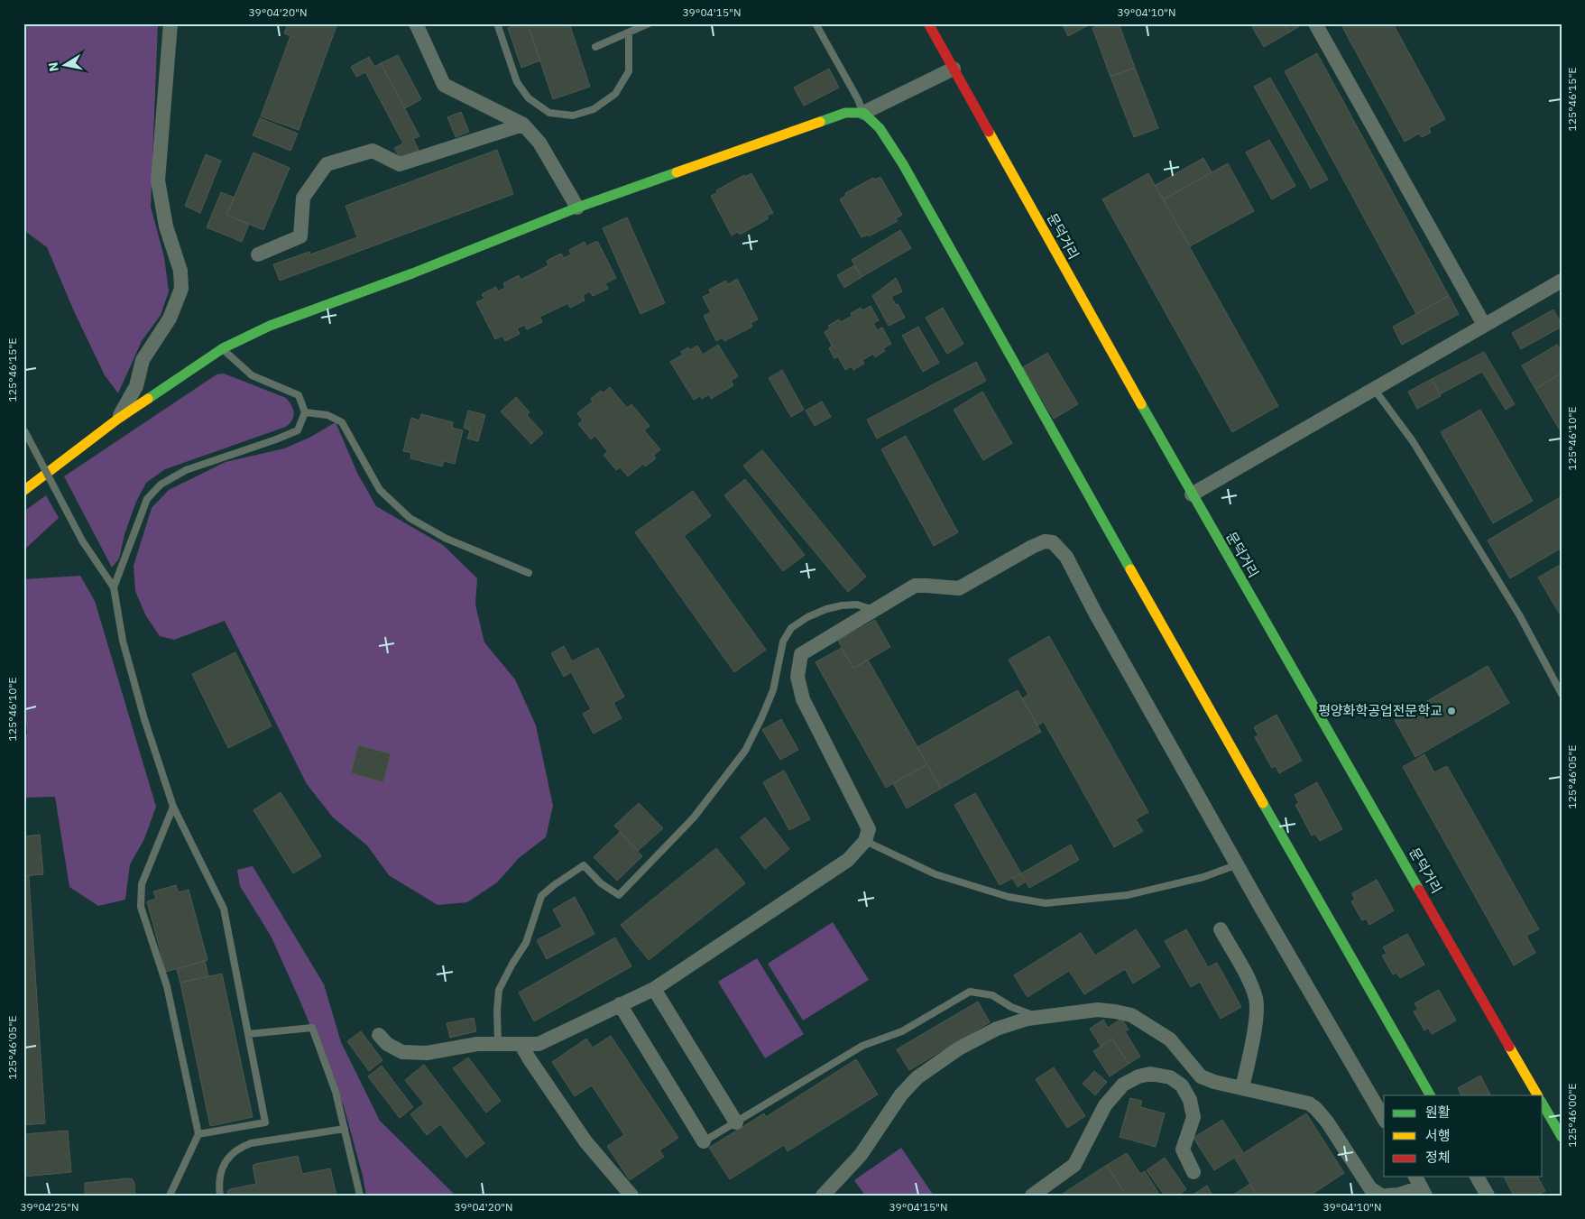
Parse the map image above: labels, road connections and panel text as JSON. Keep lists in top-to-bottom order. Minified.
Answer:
{"streets":{"street":["문덕거리"]},"places":["평양화학공업전문학교"],"legend":["원활","서행","정체"],"north":"left","coordinates":["39°04'20\"N","39°04'15\"N","39°04'10\"N","125°46'15\"E","125°46'10\"E","125°46'05\"E","125°46'00\"E","39°04'25\"N"]}
